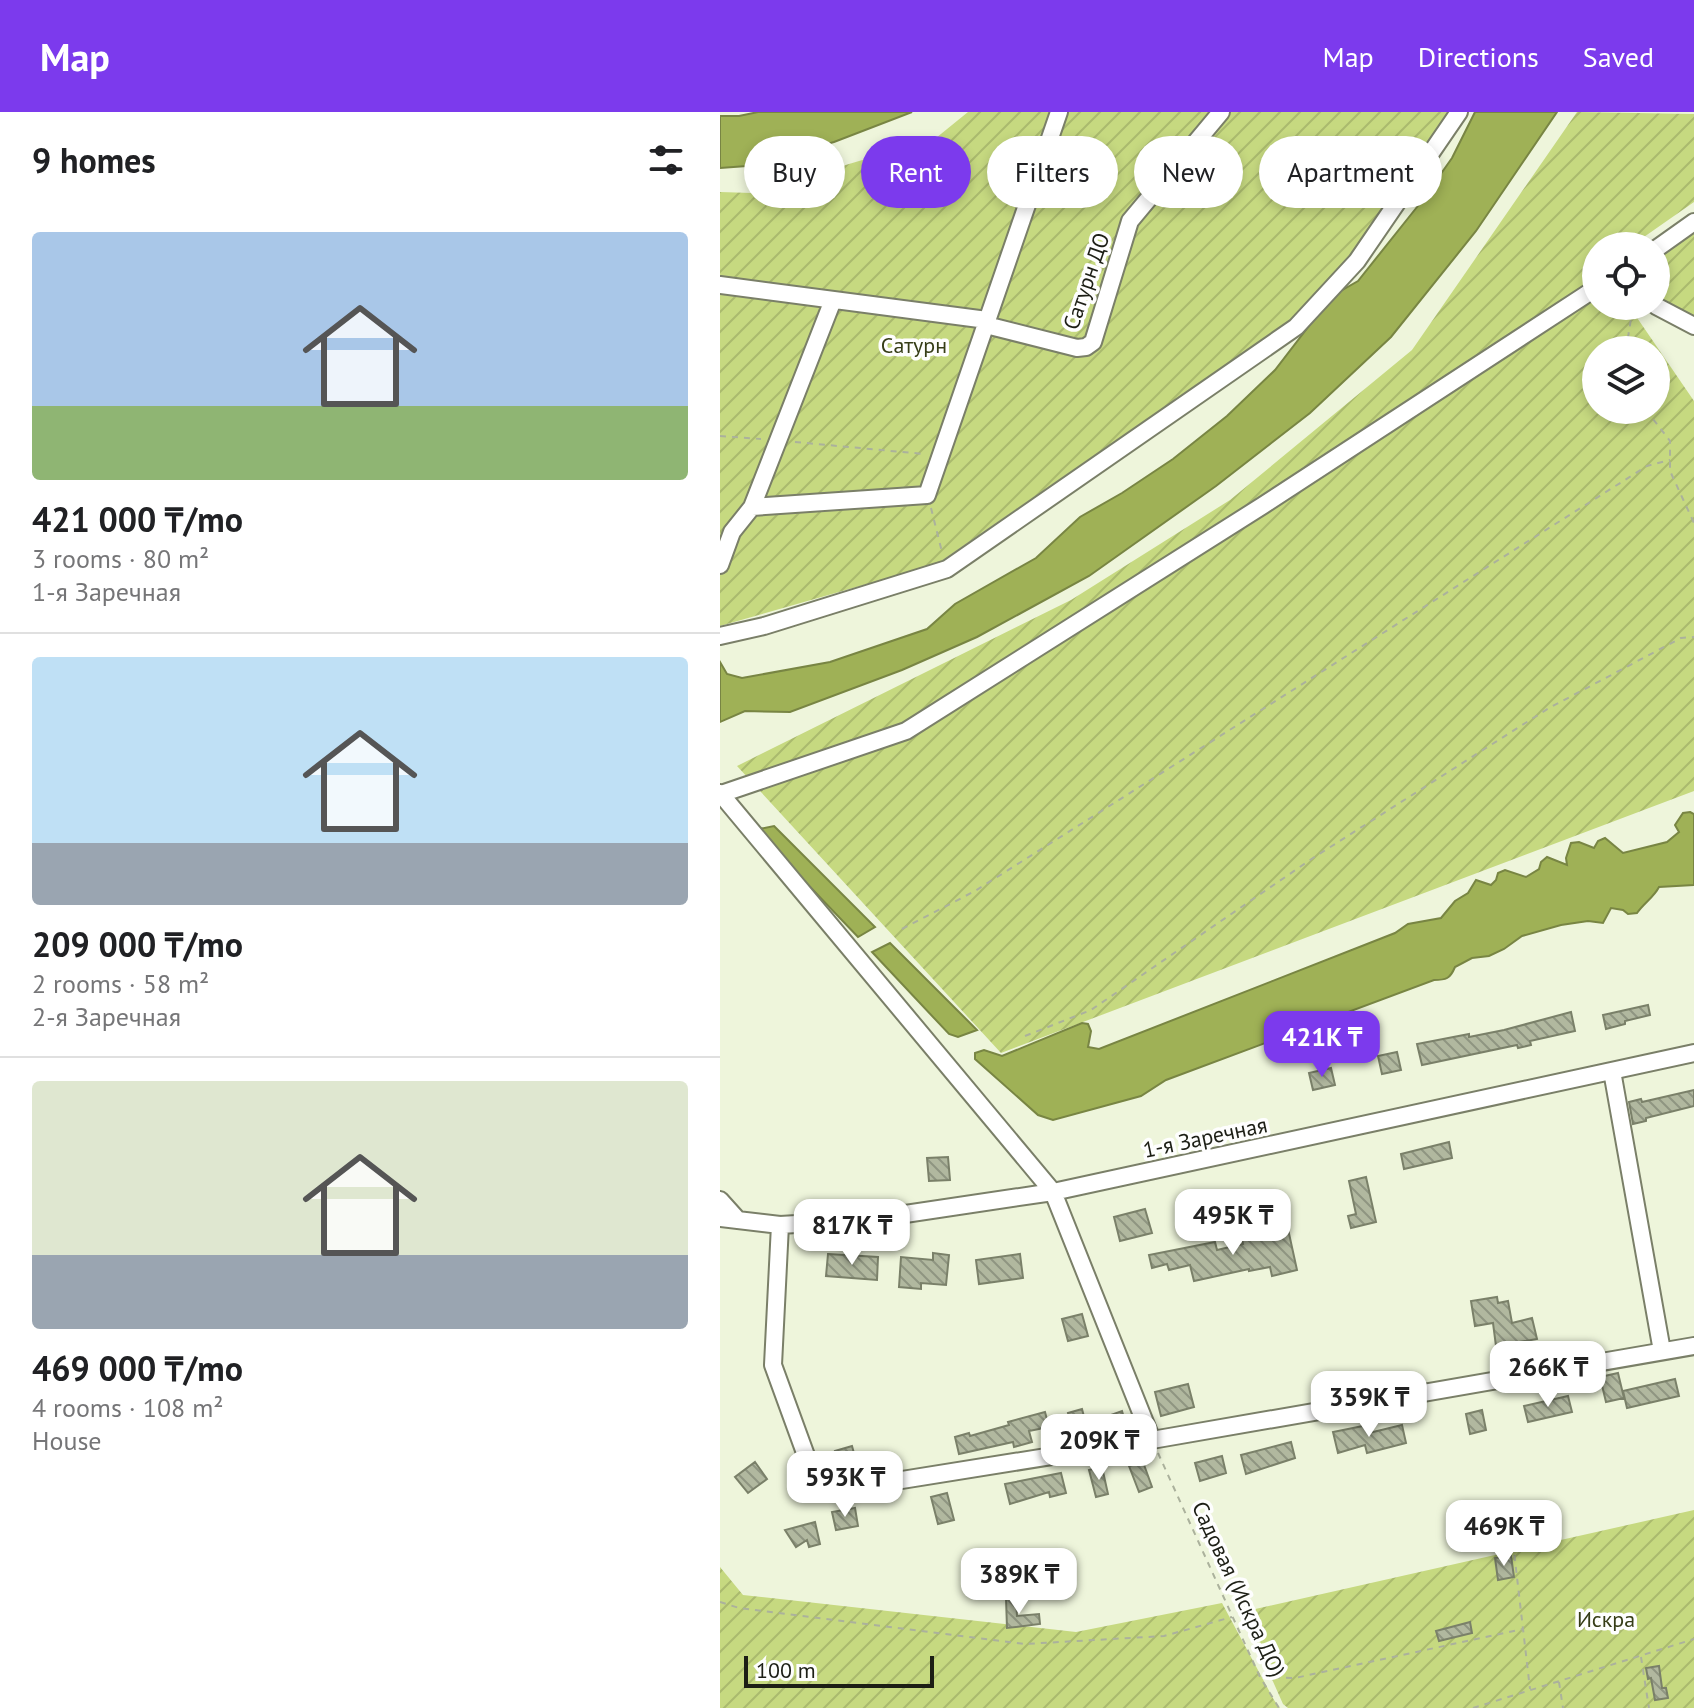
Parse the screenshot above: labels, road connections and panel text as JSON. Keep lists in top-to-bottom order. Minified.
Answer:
{"streets":{"street":["Сатурн ДО","1-я Заречная"],"path":["Садовая (Искра ДО)"]},"parks":["Сатурн","Искра"],"scale_bar":"100 m","page":{"header":"Map","nav":["Map","Directions","Saved"],"heading":"9 homes","chip":["Buy","Rent","Filters","New","Apartment"],"list":[{"name":"421 000 ₸/mo","note":"3 rooms · 80 m² · 1-я Заречная"},{"name":"209 000 ₸/mo","note":"2 rooms · 58 m² · 2-я Заречная"},{"name":"469 000 ₸/mo","note":"4 rooms · 108 m² · House"}],"price":["421K ₸","495K ₸","817K ₸","266K ₸","359K ₸","209K ₸","593K ₸","469K ₸","389K ₸"],"scale":"100 m"}}
